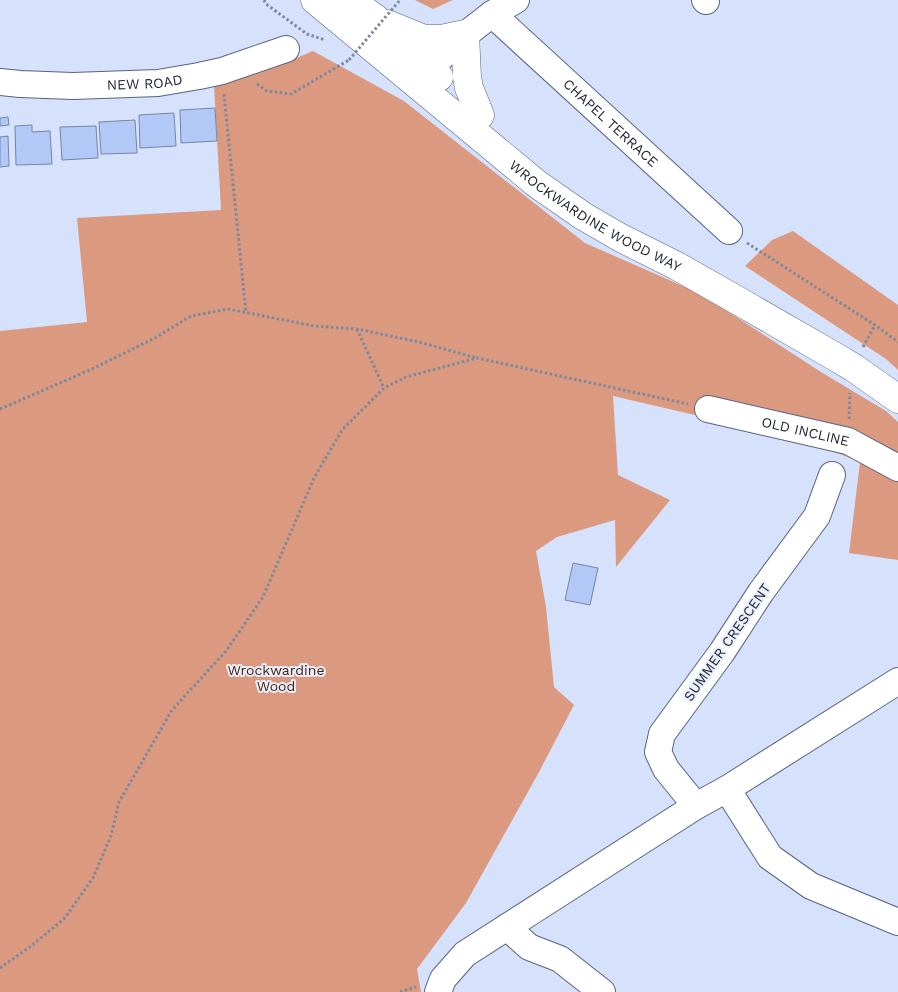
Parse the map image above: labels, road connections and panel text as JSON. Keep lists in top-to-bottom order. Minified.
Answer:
{"streets":{"main road":["WROCKWARDINE WOOD WAY"],"street":["NEW ROAD","CHAPEL TERRACE","OLD INCLINE","SUMMER CRESCENT"]},"parks":["Wrockwardine Wood"]}
